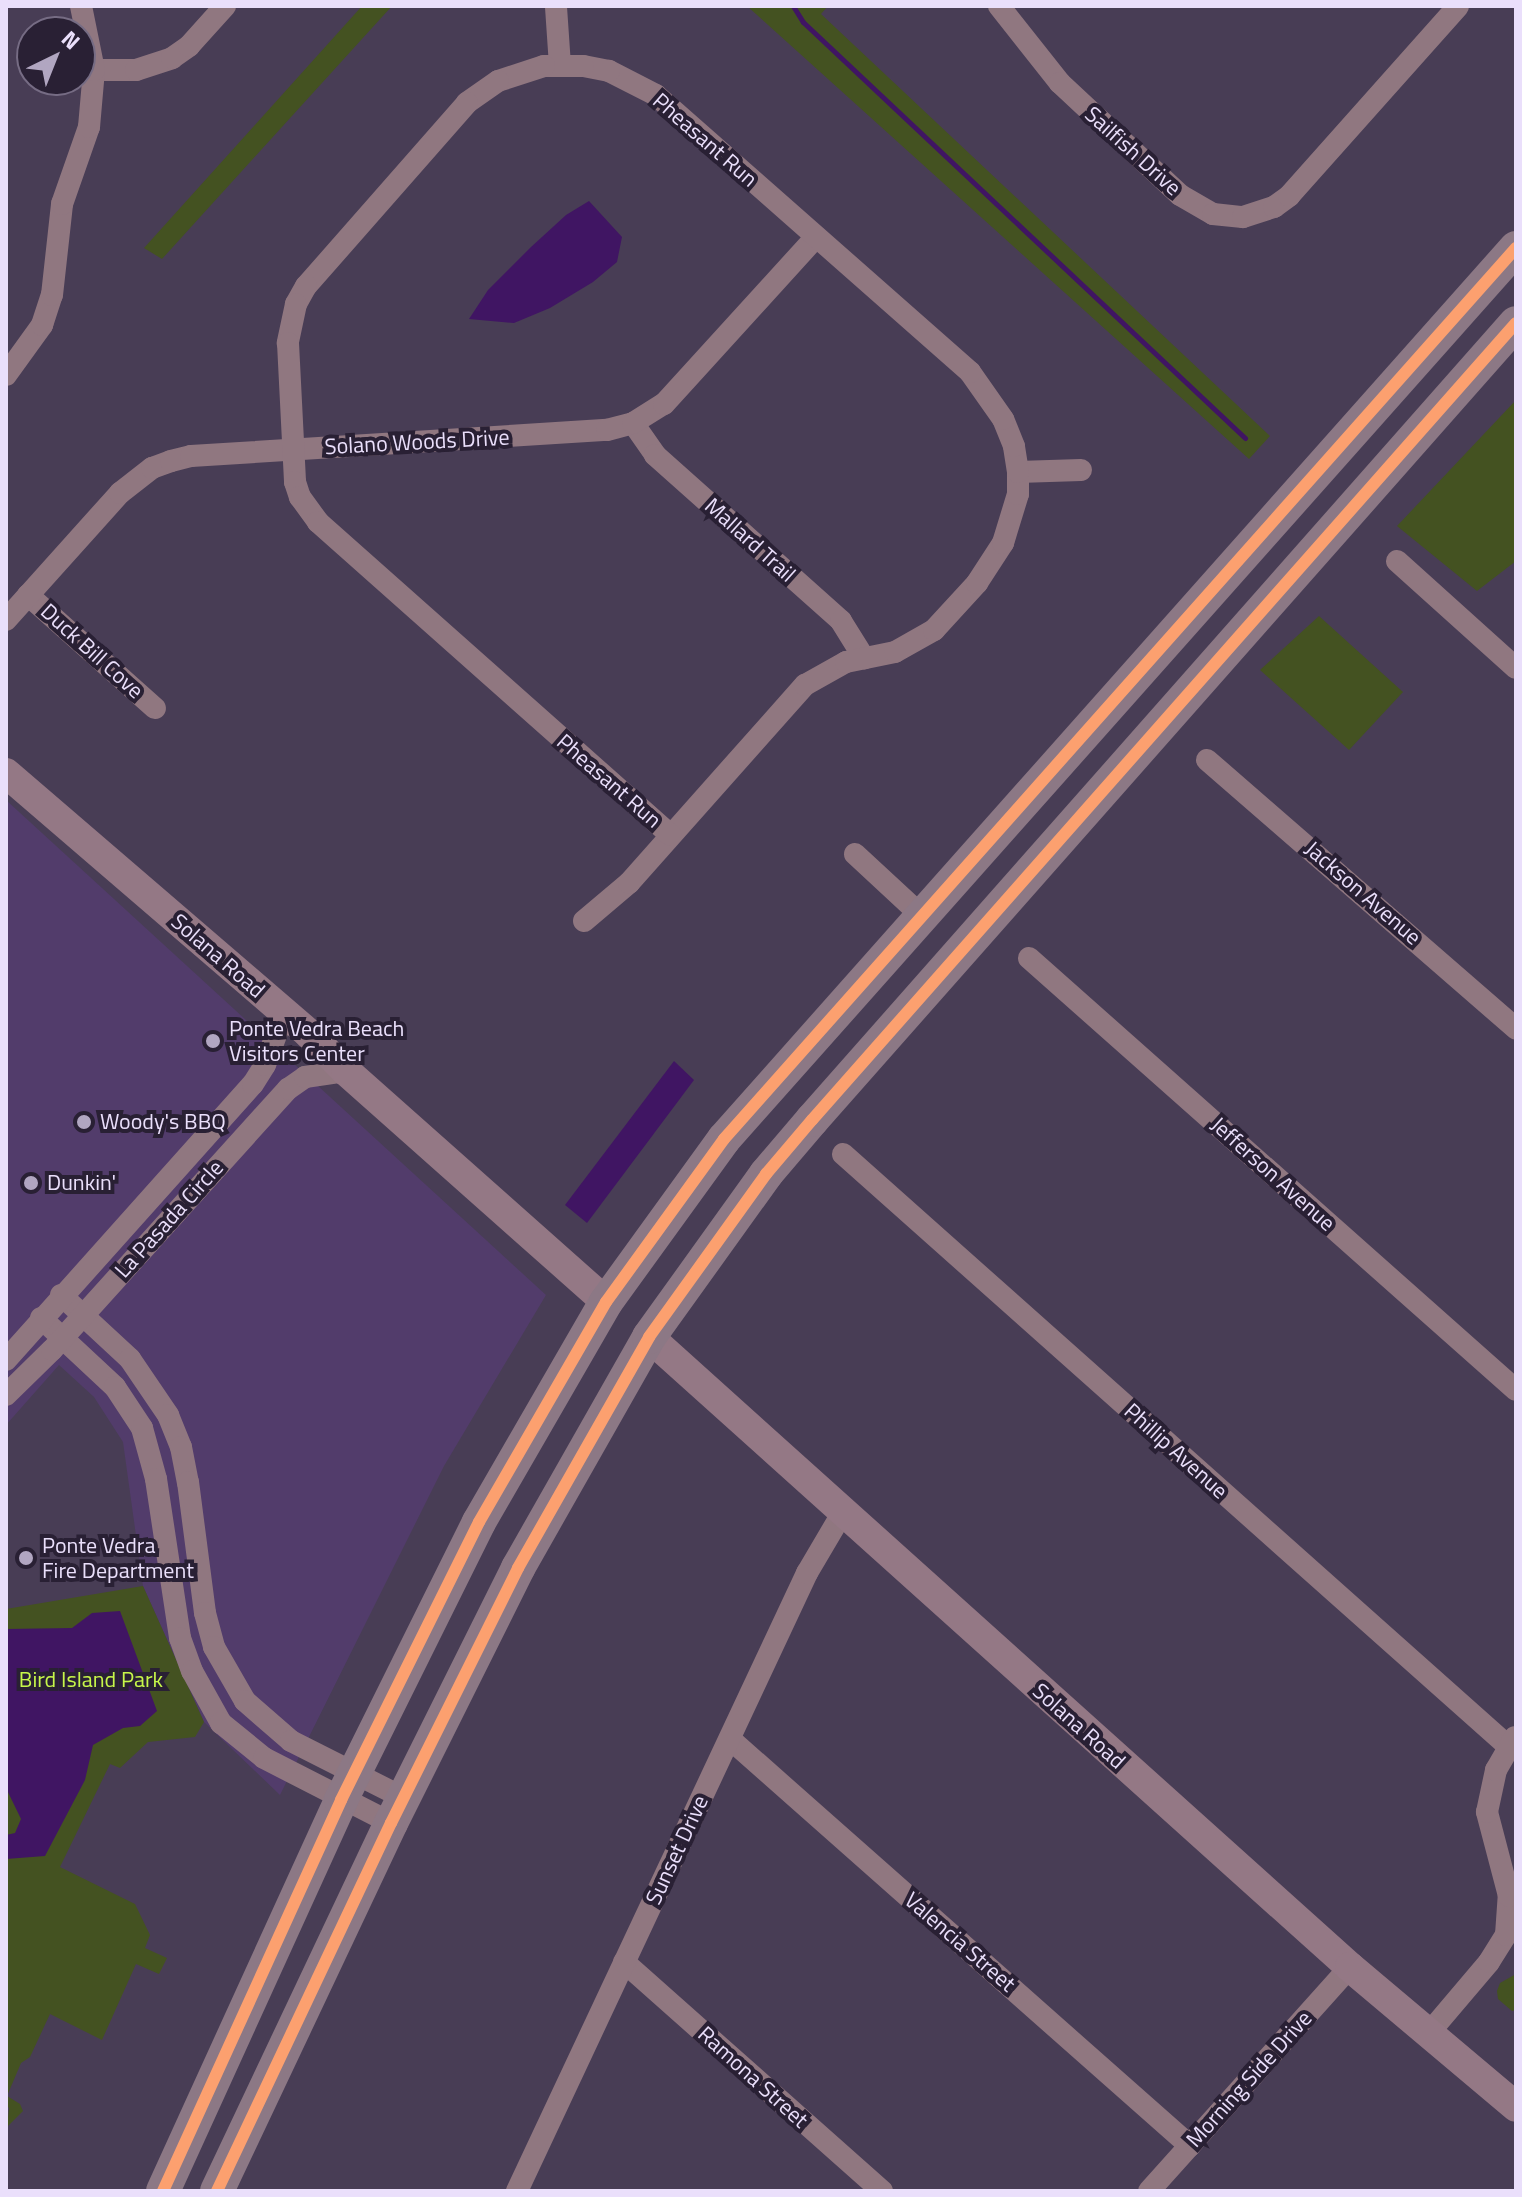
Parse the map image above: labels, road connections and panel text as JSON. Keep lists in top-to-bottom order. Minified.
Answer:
{"streets":{"street":["Pheasant Run","Sailfish Drive","Solano Woods Drive","Mallard Trail","Duck Bill Cove","Jackson Avenue","Solana Road","Jefferson Avenue","La Pasada Circle","Phillip Avenue","Sunset Drive","Valencia Street","Ramona Street","Morning Side Drive"]},"crossings":[["Pheasant Run","Solano Woods Drive"],["Pheasant Run","Mallard Trail"],["Solano Woods Drive","Mallard Trail"],["Solano Woods Drive","Duck Bill Cove"],["Solana Road","La Pasada Circle"],["Solana Road","Sunset Drive"],["Solana Road","Morning Side Drive"],["Sunset Drive","Valencia Street"],["Sunset Drive","Ramona Street"],["Valencia Street","Morning Side Drive"]],"parks":["Bird Island Park"],"places":["Ponte Vedra Beach Visitors Center","Woody's BBQ","Dunkin'","Ponte Vedra Fire Department"],"north":"top right"}
